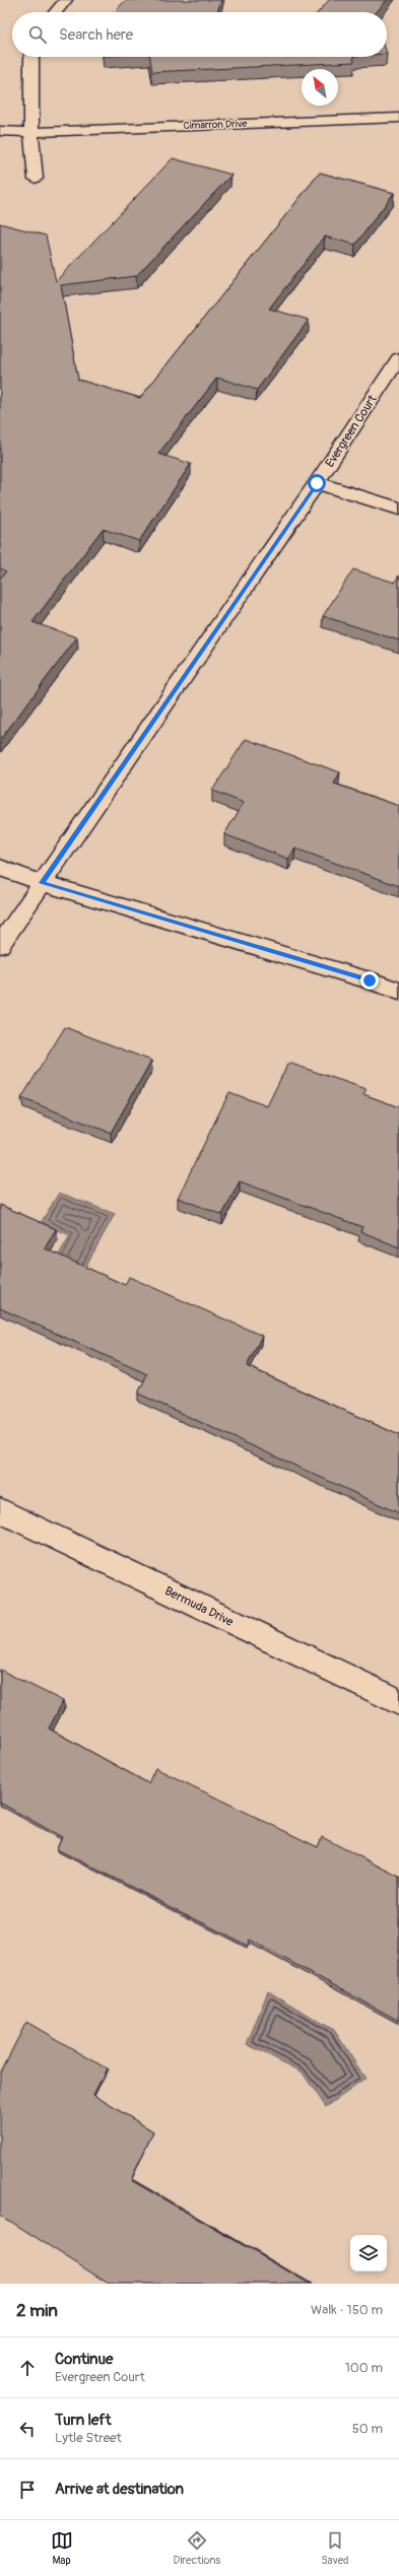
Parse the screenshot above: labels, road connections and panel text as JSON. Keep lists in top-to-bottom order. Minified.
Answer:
{"streets":{"street":["Cimarron Drive","Evergreen Court","Bermuda Drive"]},"north":"top left","page":{"search":"Search here","heading":["2 min","Walk · 150 m"],"list":[["Continue","Evergreen Court","100 m"],["Turn left","Lytle Street","50 m"],"Arrive at destination"],"nav":["Map","Directions","Saved"]}}
